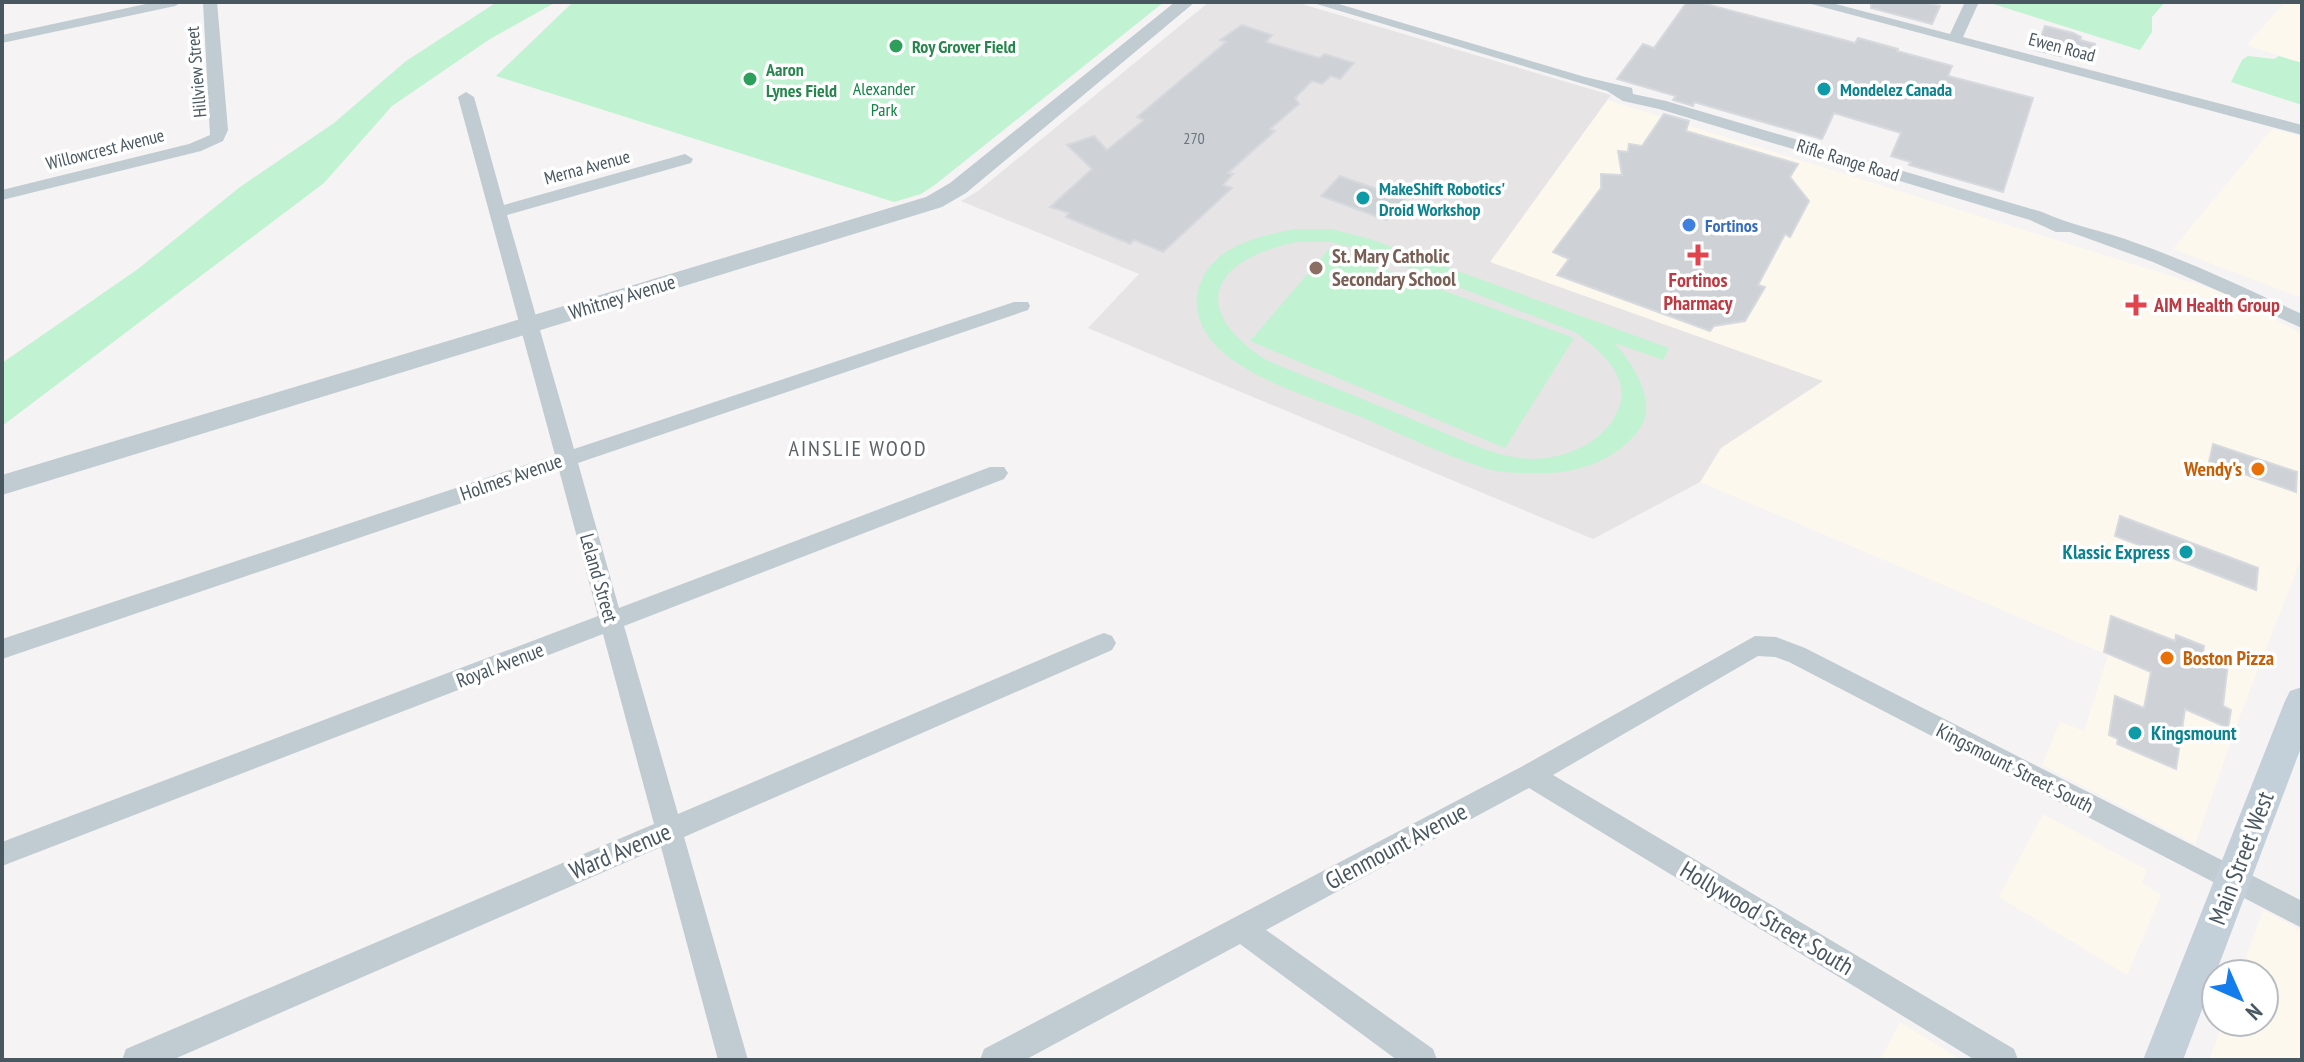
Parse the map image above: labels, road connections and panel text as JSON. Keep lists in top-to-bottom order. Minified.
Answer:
{"streets":{"main road":["Main Street West"],"street":["Ewen Road","Hillview Street","Willowcrest Avenue","Rifle Range Road","Merna Avenue","Whitney Avenue","Holmes Avenue","Leland Street","Royal Avenue","Kingsmount Street South","Glenmount Avenue","Ward Avenue","Hollywood Street South"]},"crossings":[["Hillview Street","Willowcrest Avenue"],["Merna Avenue","Leland Street"],["Whitney Avenue","Leland Street"],["Holmes Avenue","Leland Street"],["Leland Street","Royal Avenue"],["Leland Street","Ward Avenue"],["Kingsmount Street South","Glenmount Avenue"],["Kingsmount Street South","Main Street West"],["Glenmount Avenue","Hollywood Street South"]],"districts":["AINSLIE WOOD"],"parks":["Alexander Park"],"places":{"other":["Roy Grover Field","Aaron Lynes Field","Mondelez Canada","MakeShift Robotics' Droid Workshop","Fortinos","St. Mary Catholic Secondary School","Wendy's","Klassic Express","Boston Pizza","Kingsmount"],"health":["Fortinos Pharmacy","AIM Health Group"]},"house_numbers":["270"],"north":"bottom right"}
